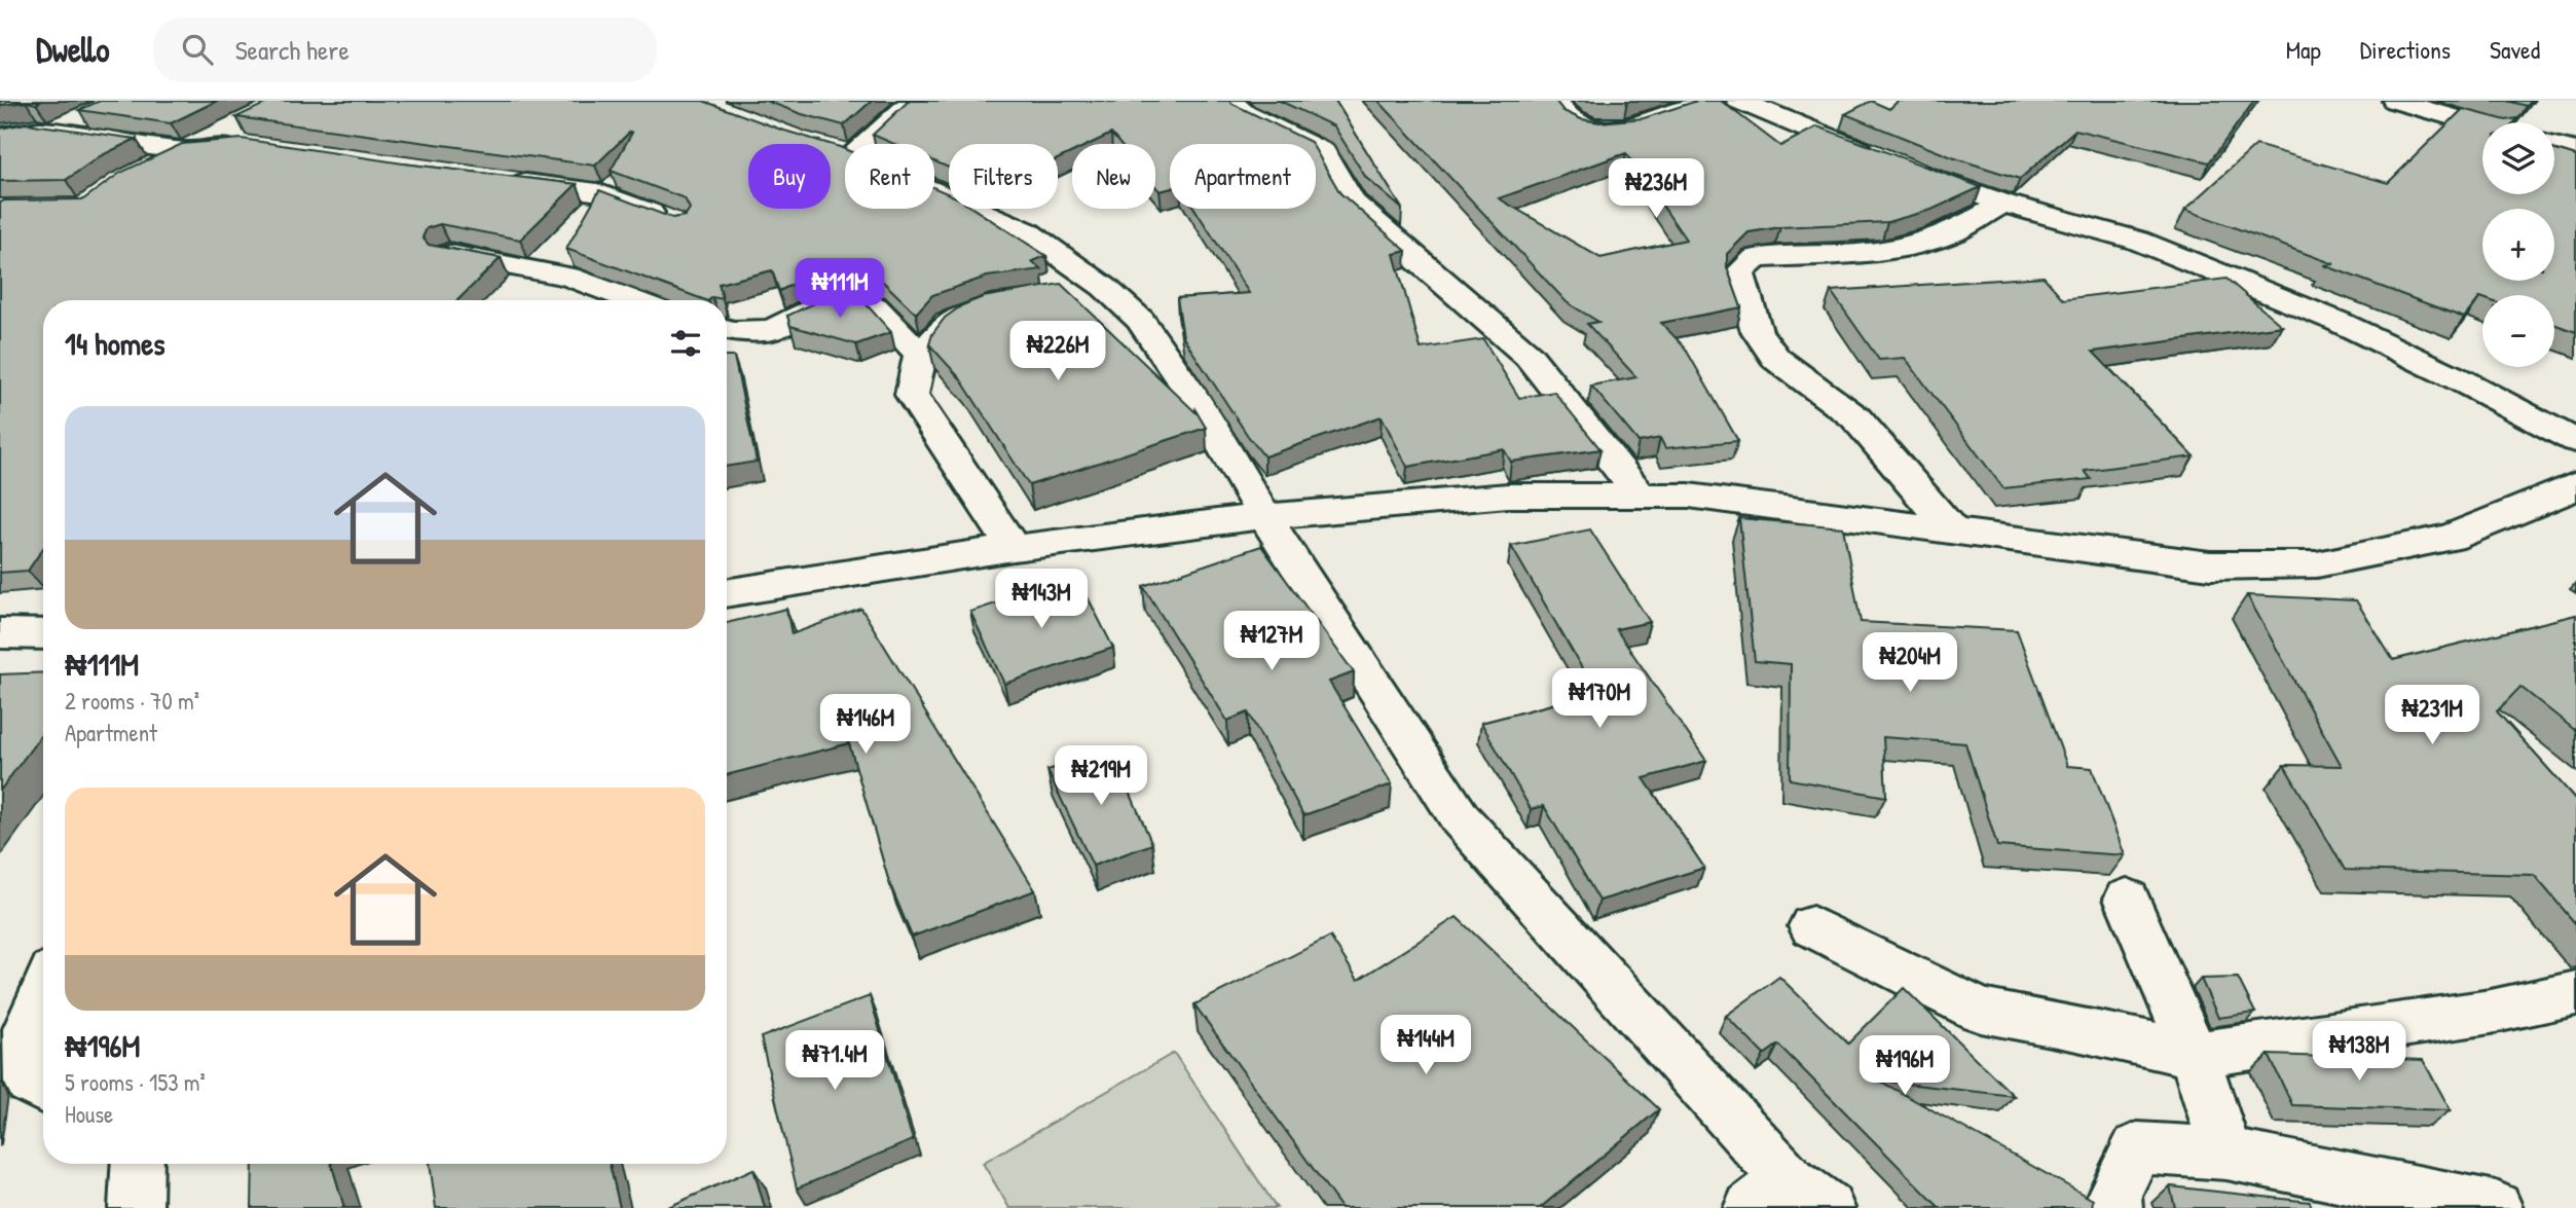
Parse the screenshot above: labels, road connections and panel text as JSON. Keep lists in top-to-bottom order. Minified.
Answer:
{"page":{"header":"Dwello","search":"Search here","nav":["Map","Directions","Saved"],"map_buttons":["+","−"],"chip":["Buy","Rent","Filters","New","Apartment"],"price":["₦236M","₦111M","₦226M","₦143M","₦127M","₦204M","₦170M","₦231M","₦146M","₦219M","₦144M","₦138M","₦71.4M","₦196M"],"heading":"14 homes","list":[{"name":"₦111M","note":"2 rooms · 70 m² · Apartment"},{"name":"₦196M","note":"5 rooms · 153 m² · House"}]}}
